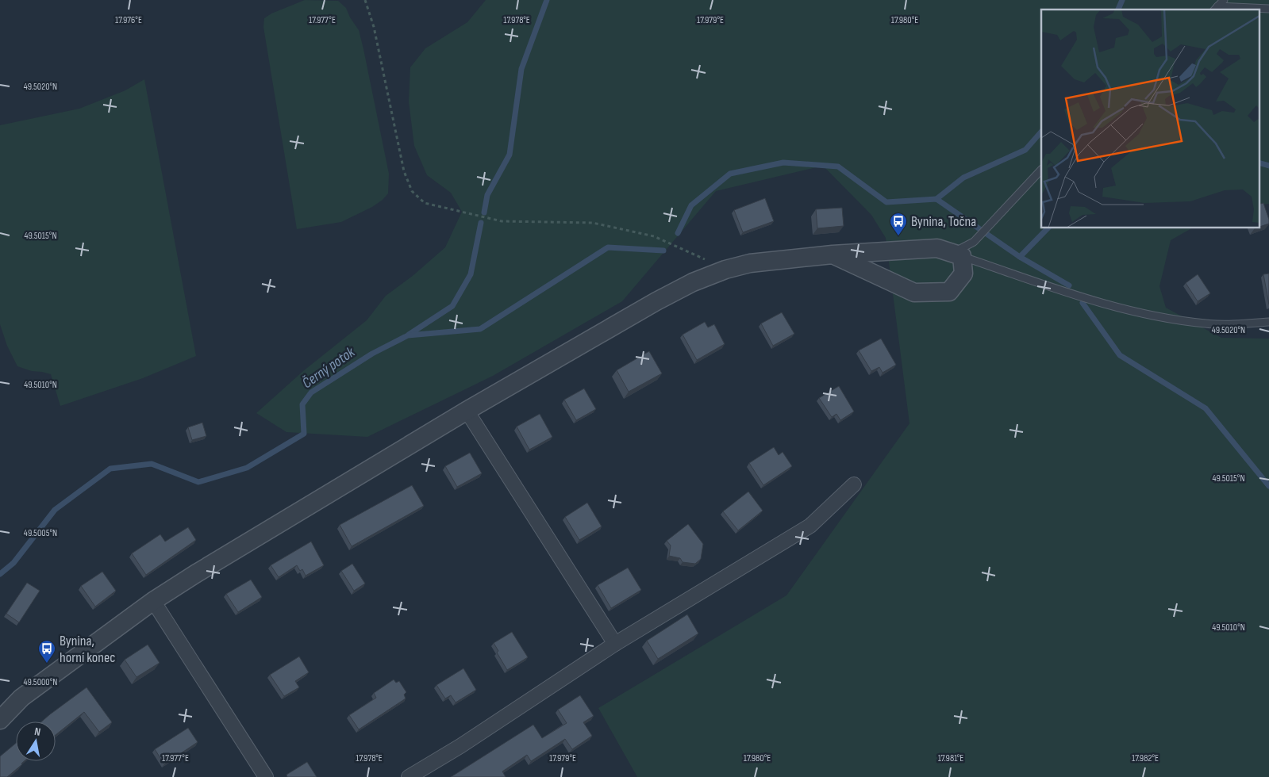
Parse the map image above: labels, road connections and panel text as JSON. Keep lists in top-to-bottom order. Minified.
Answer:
{"water":["Černý potok"],"places":{"bus stop":["Bynina, Točna","Bynina, horní konec"]},"north":"top","coordinates":["17.976°E","17.977°E","17.978°E","17.979°E","17.980°E","49.5020°N","49.5015°N","49.5010°N","49.5005°N","49.5000°N","17.981°E","17.982°E"]}
